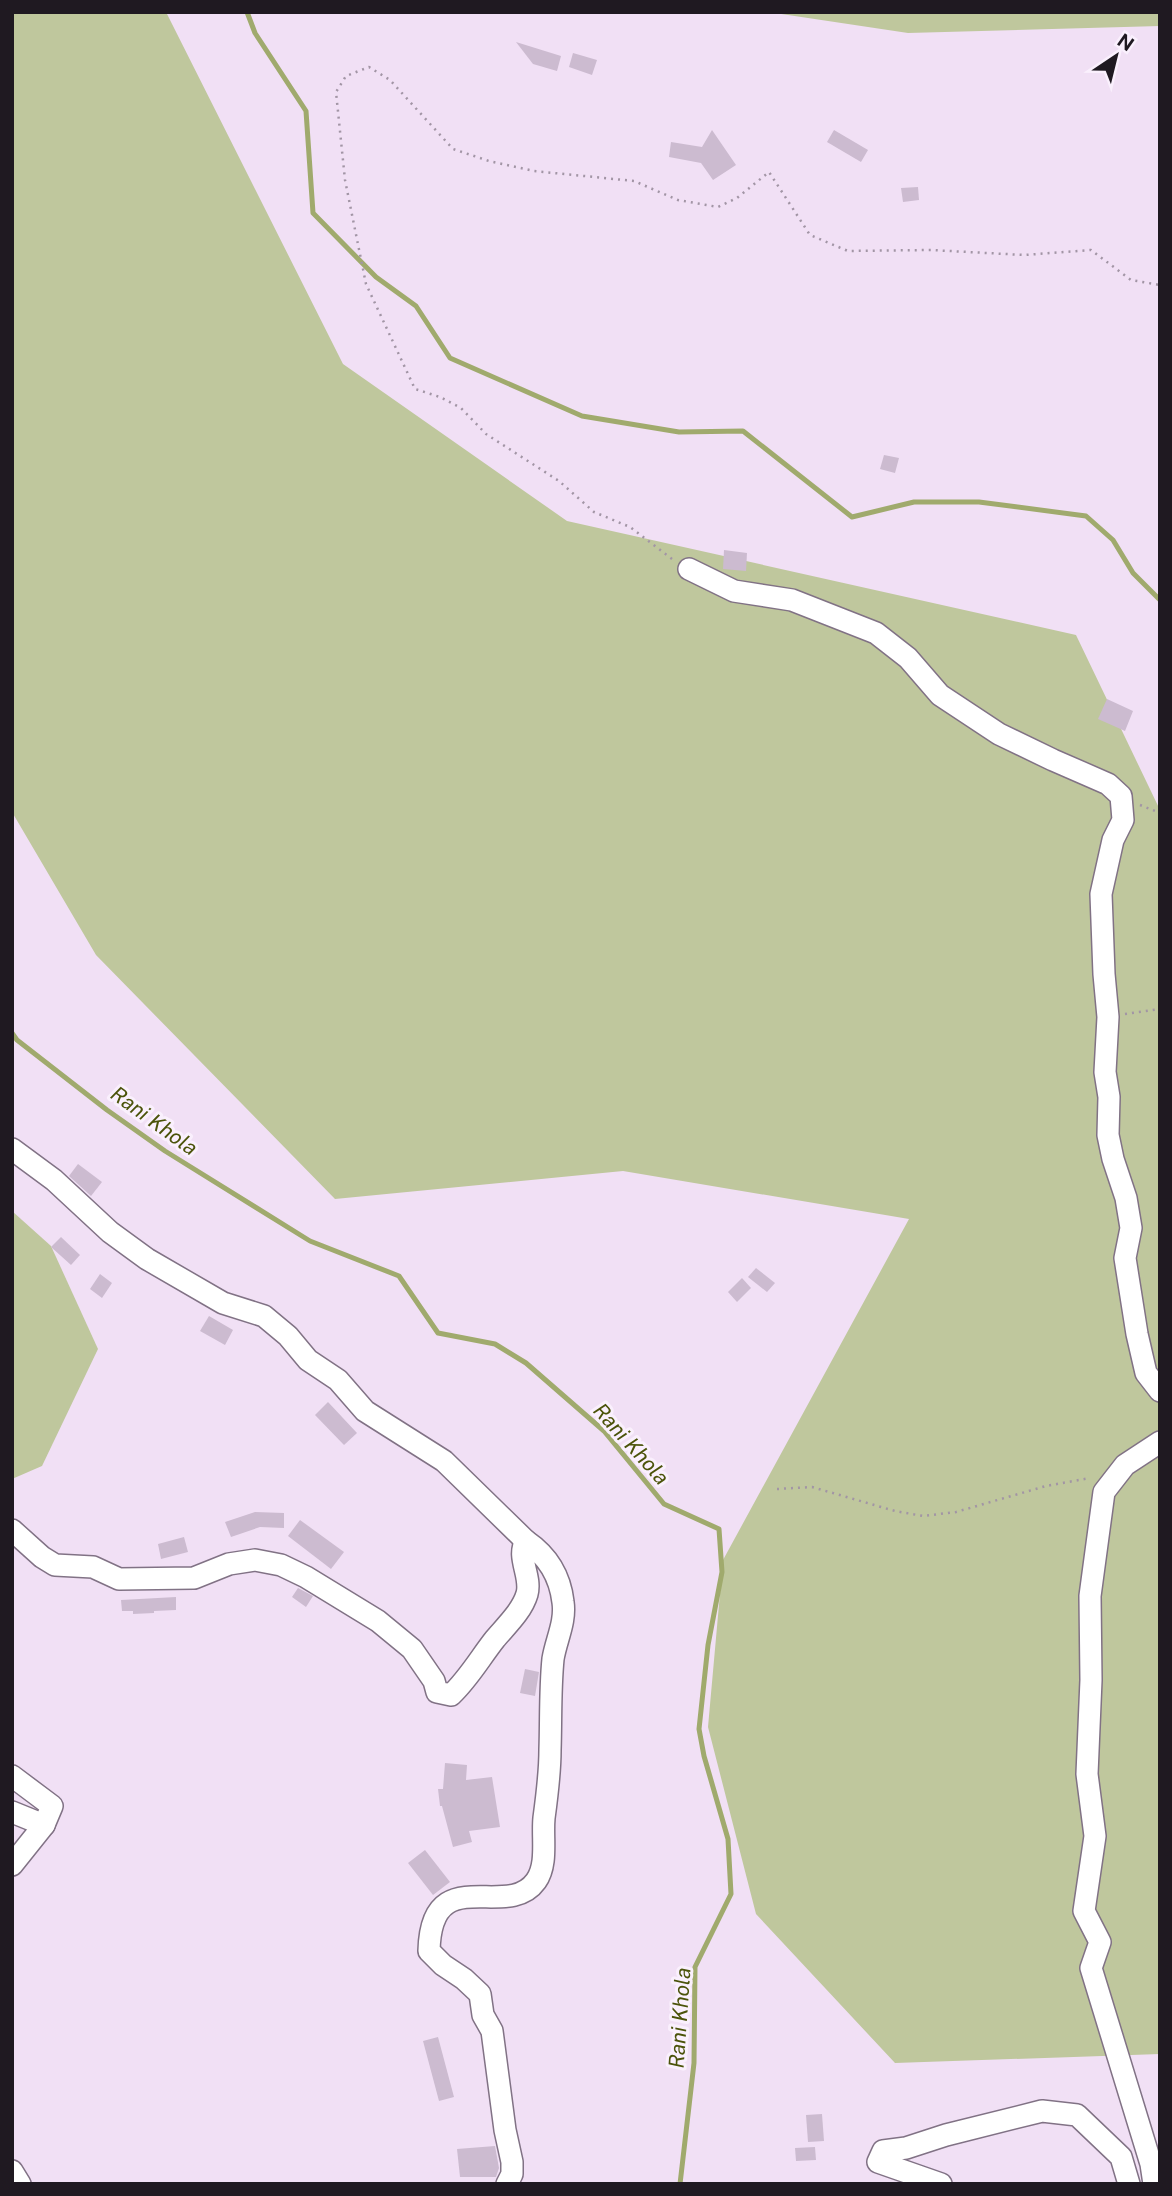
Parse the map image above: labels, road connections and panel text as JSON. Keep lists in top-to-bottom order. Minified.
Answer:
{"water":["Rani Khola"],"north":"top right"}
